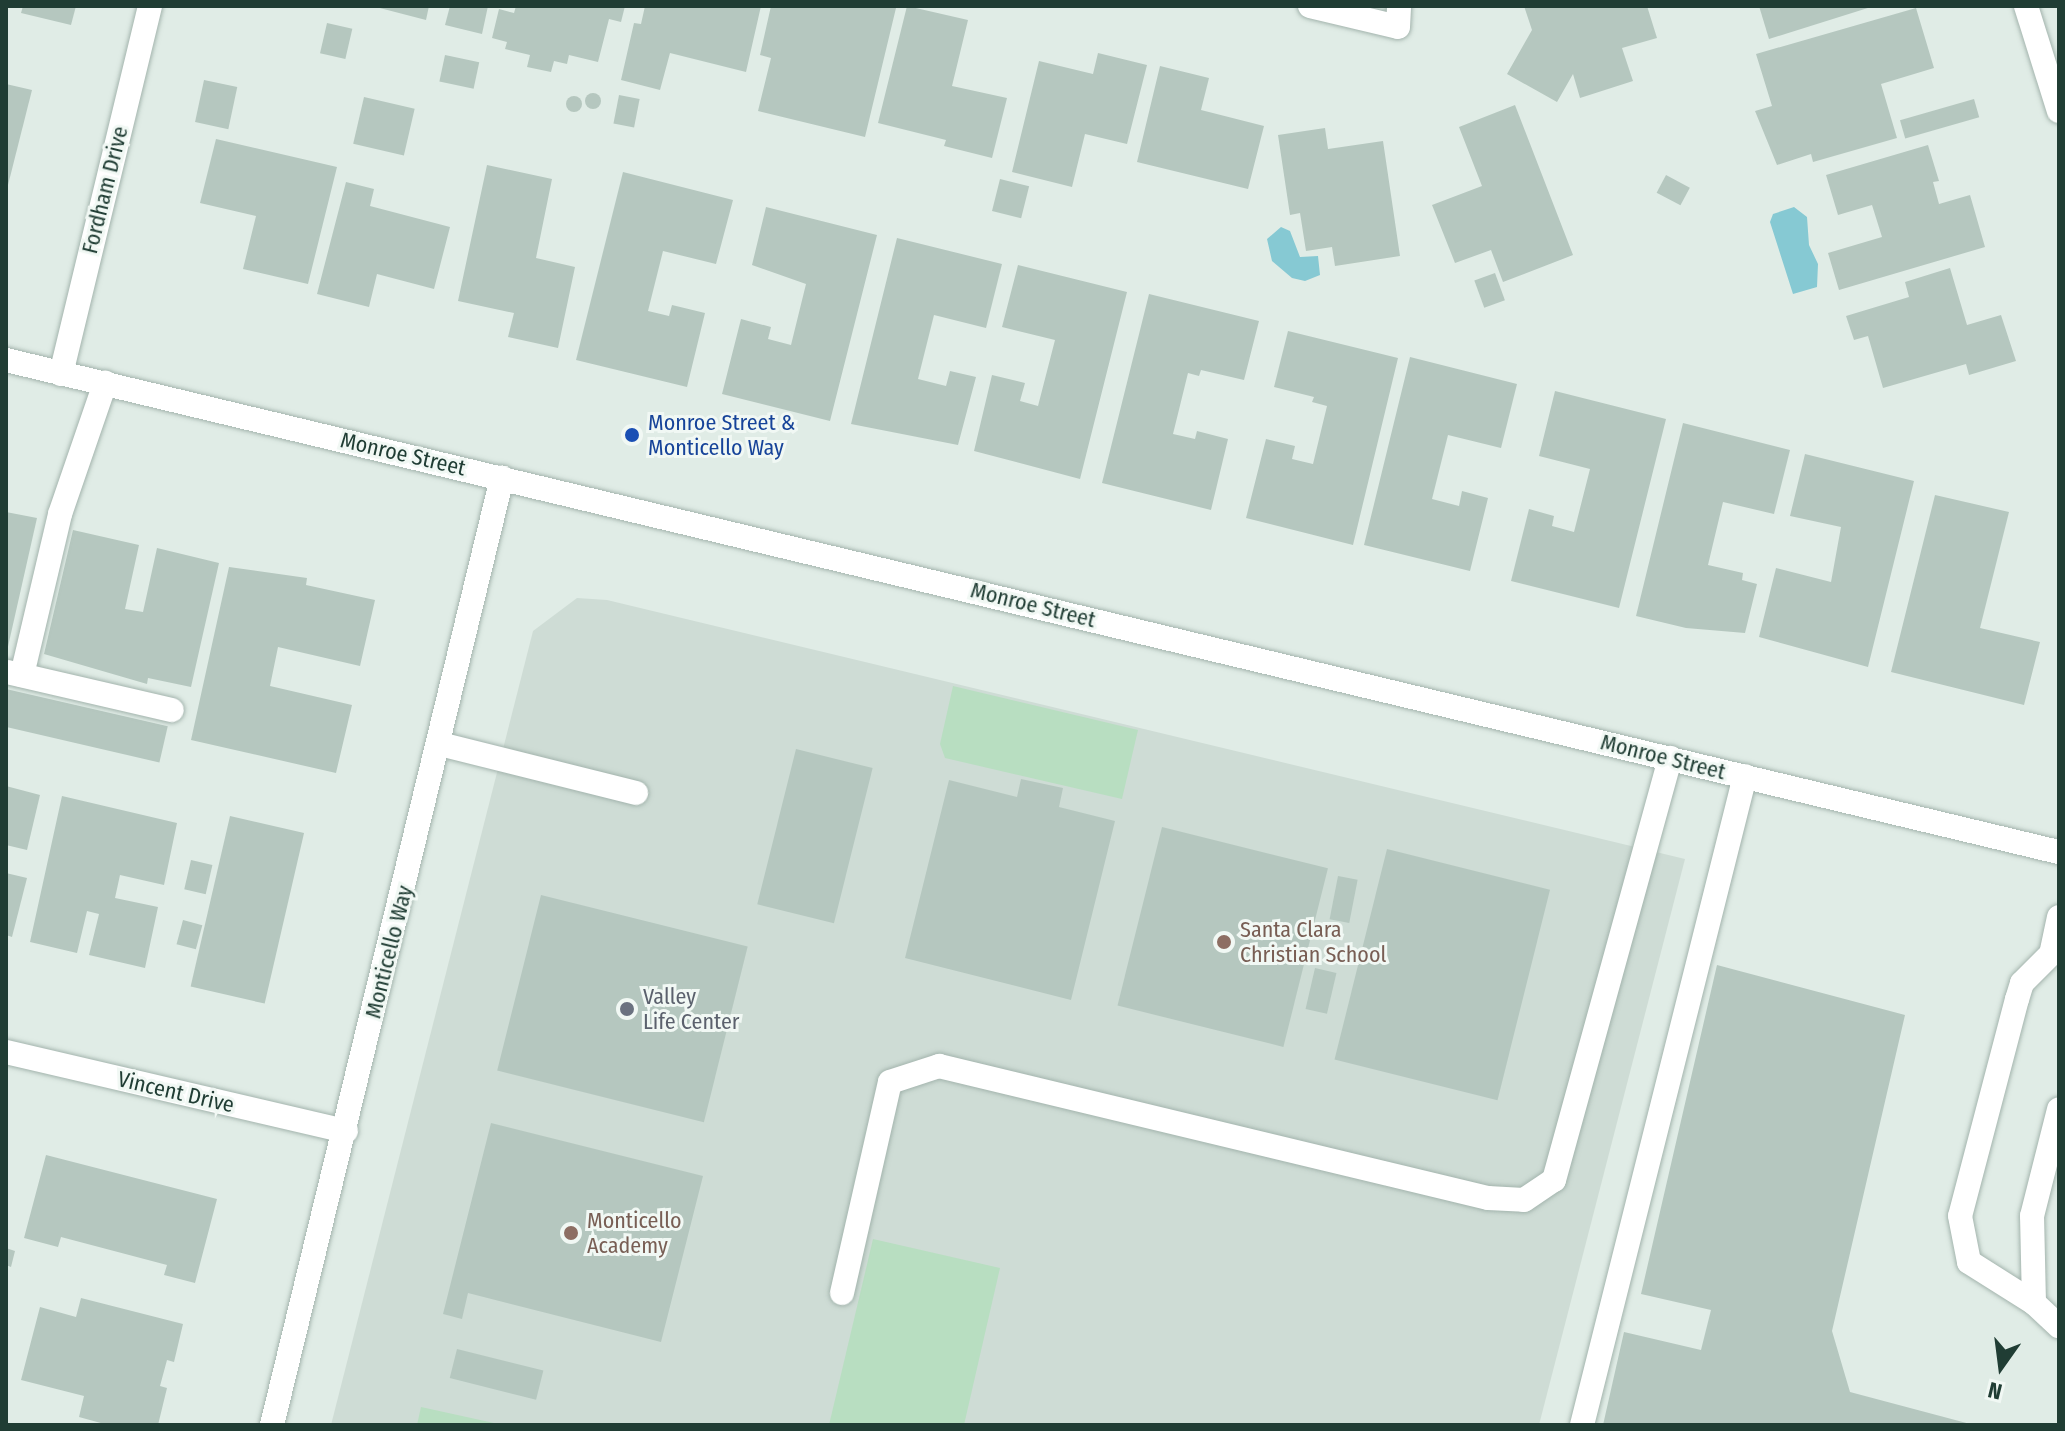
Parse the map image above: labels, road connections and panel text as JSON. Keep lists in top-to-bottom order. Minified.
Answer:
{"streets":{"main road":["Fordham Drive","Monroe Street","Monticello Way","Vincent Drive"]},"crossings":[["Fordham Drive","Monroe Street"],["Monroe Street","Monticello Way"],["Monticello Way","Vincent Drive"]],"places":["Monroe Street & Monticello Way","Santa Clara Christian School","Valley Life Center","Monticello Academy"],"north":"bottom"}
